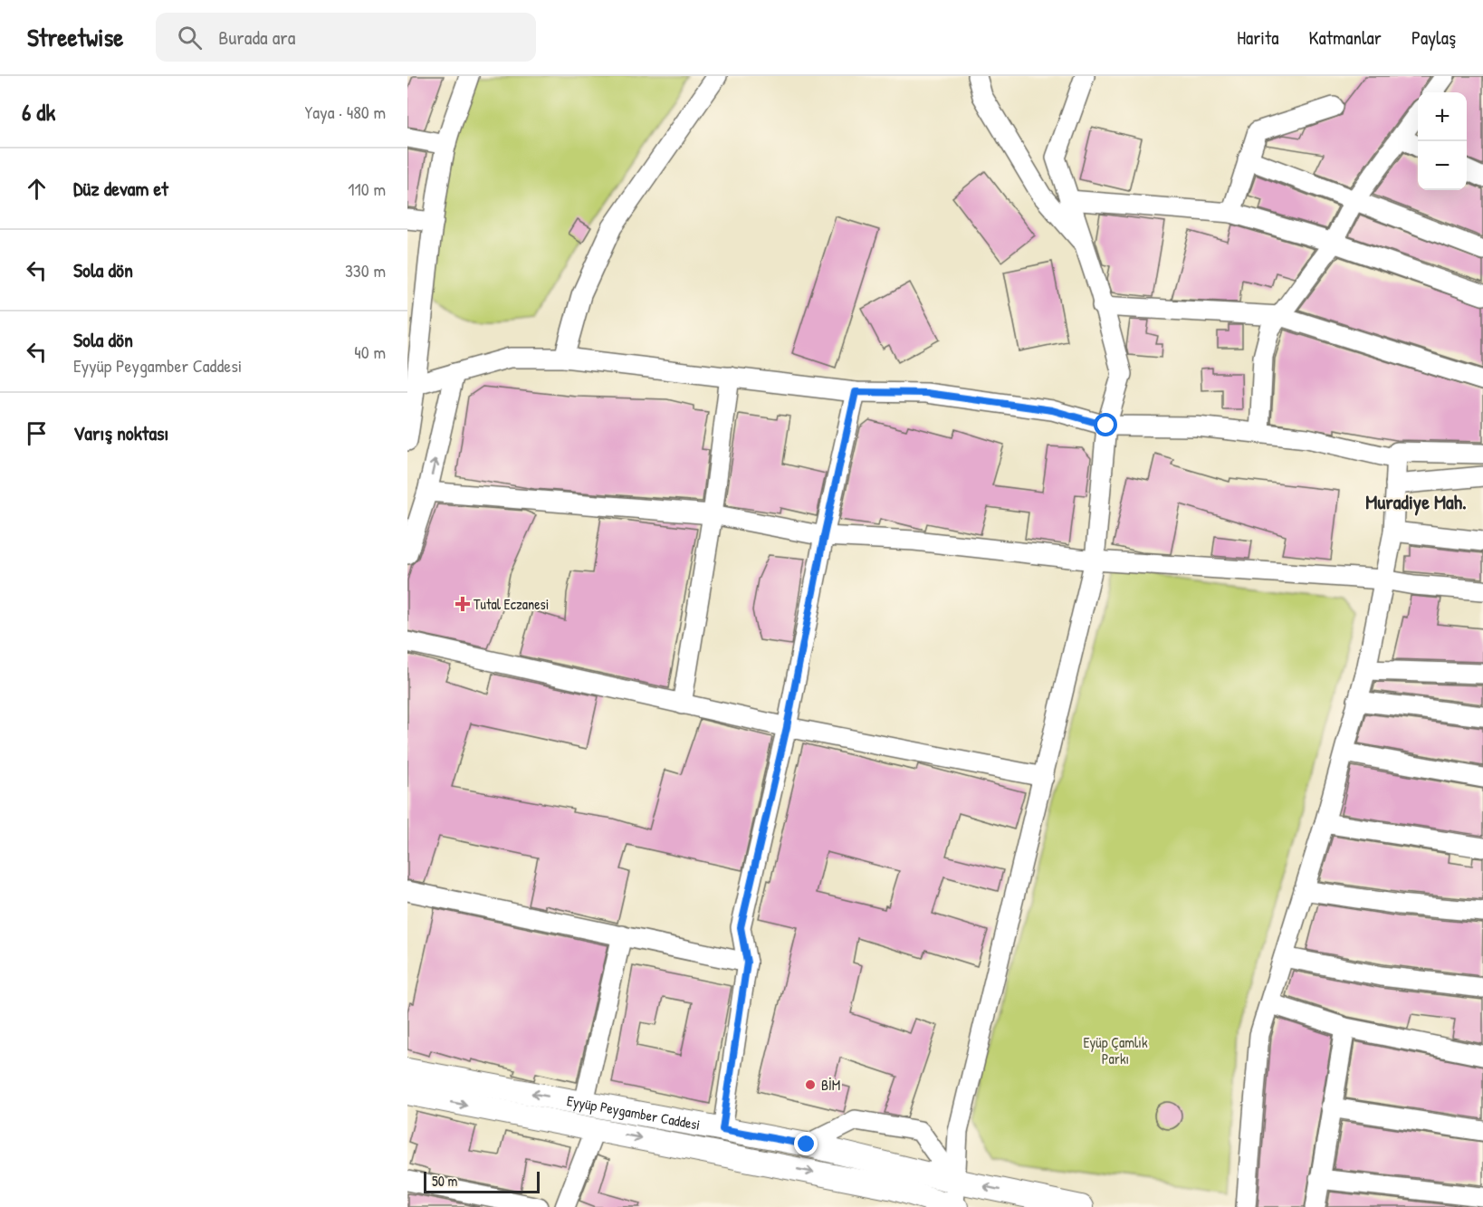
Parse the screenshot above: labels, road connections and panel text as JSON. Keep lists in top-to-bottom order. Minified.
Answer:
{"streets":{"main road":["Eyyüp Peygamber Caddesi"]},"districts":["Muradiye Mah."],"parks":["Eyüp Çamlık Parkı"],"places":{"health":["Tutal Eczanesi"],"other":["BİM"]},"scale_bar":"50 m","page":{"header":"Streetwise","search":"Burada ara","nav":["Harita","Katmanlar","Paylaş"],"heading":["6 dk","Yaya · 480 m"],"map_buttons":["+","−"],"list":[["Düz devam et","110 m"],["Sola dön","330 m"],["Sola dön","Eyyüp Peygamber Caddesi","40 m"],"Varış noktası"],"scale":"50 m"}}
